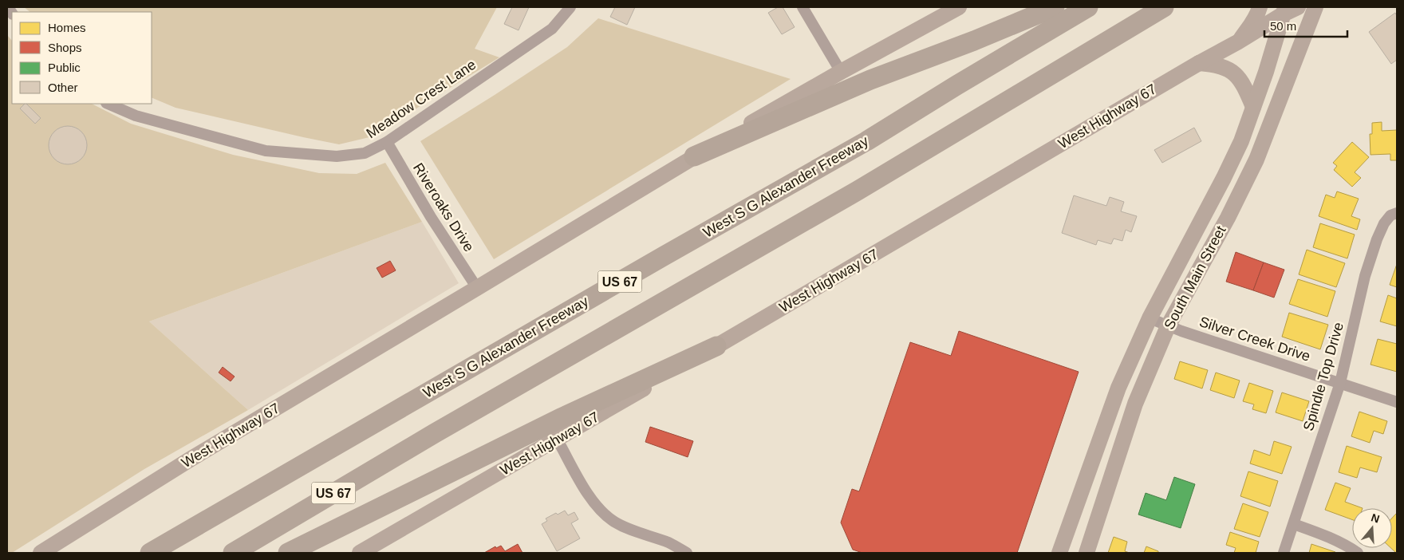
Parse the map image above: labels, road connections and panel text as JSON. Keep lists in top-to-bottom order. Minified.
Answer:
{"streets":{"highway":["West S G Alexander Freeway","US 67"],"main road":["West Highway 67","South Main Street"],"street":["Meadow Crest Lane","Riveroaks Drive","Silver Creek Drive","Spindle Top Drive"]},"crossings":[["Meadow Crest Lane","Riveroaks Drive"],["West Highway 67","Riveroaks Drive"],["West Highway 67","South Main Street"],["South Main Street","Silver Creek Drive"],["Silver Creek Drive","Spindle Top Drive"]],"legend":["Homes","Shops","Public","Other"],"scale_bar":"50 m","north":"top"}
